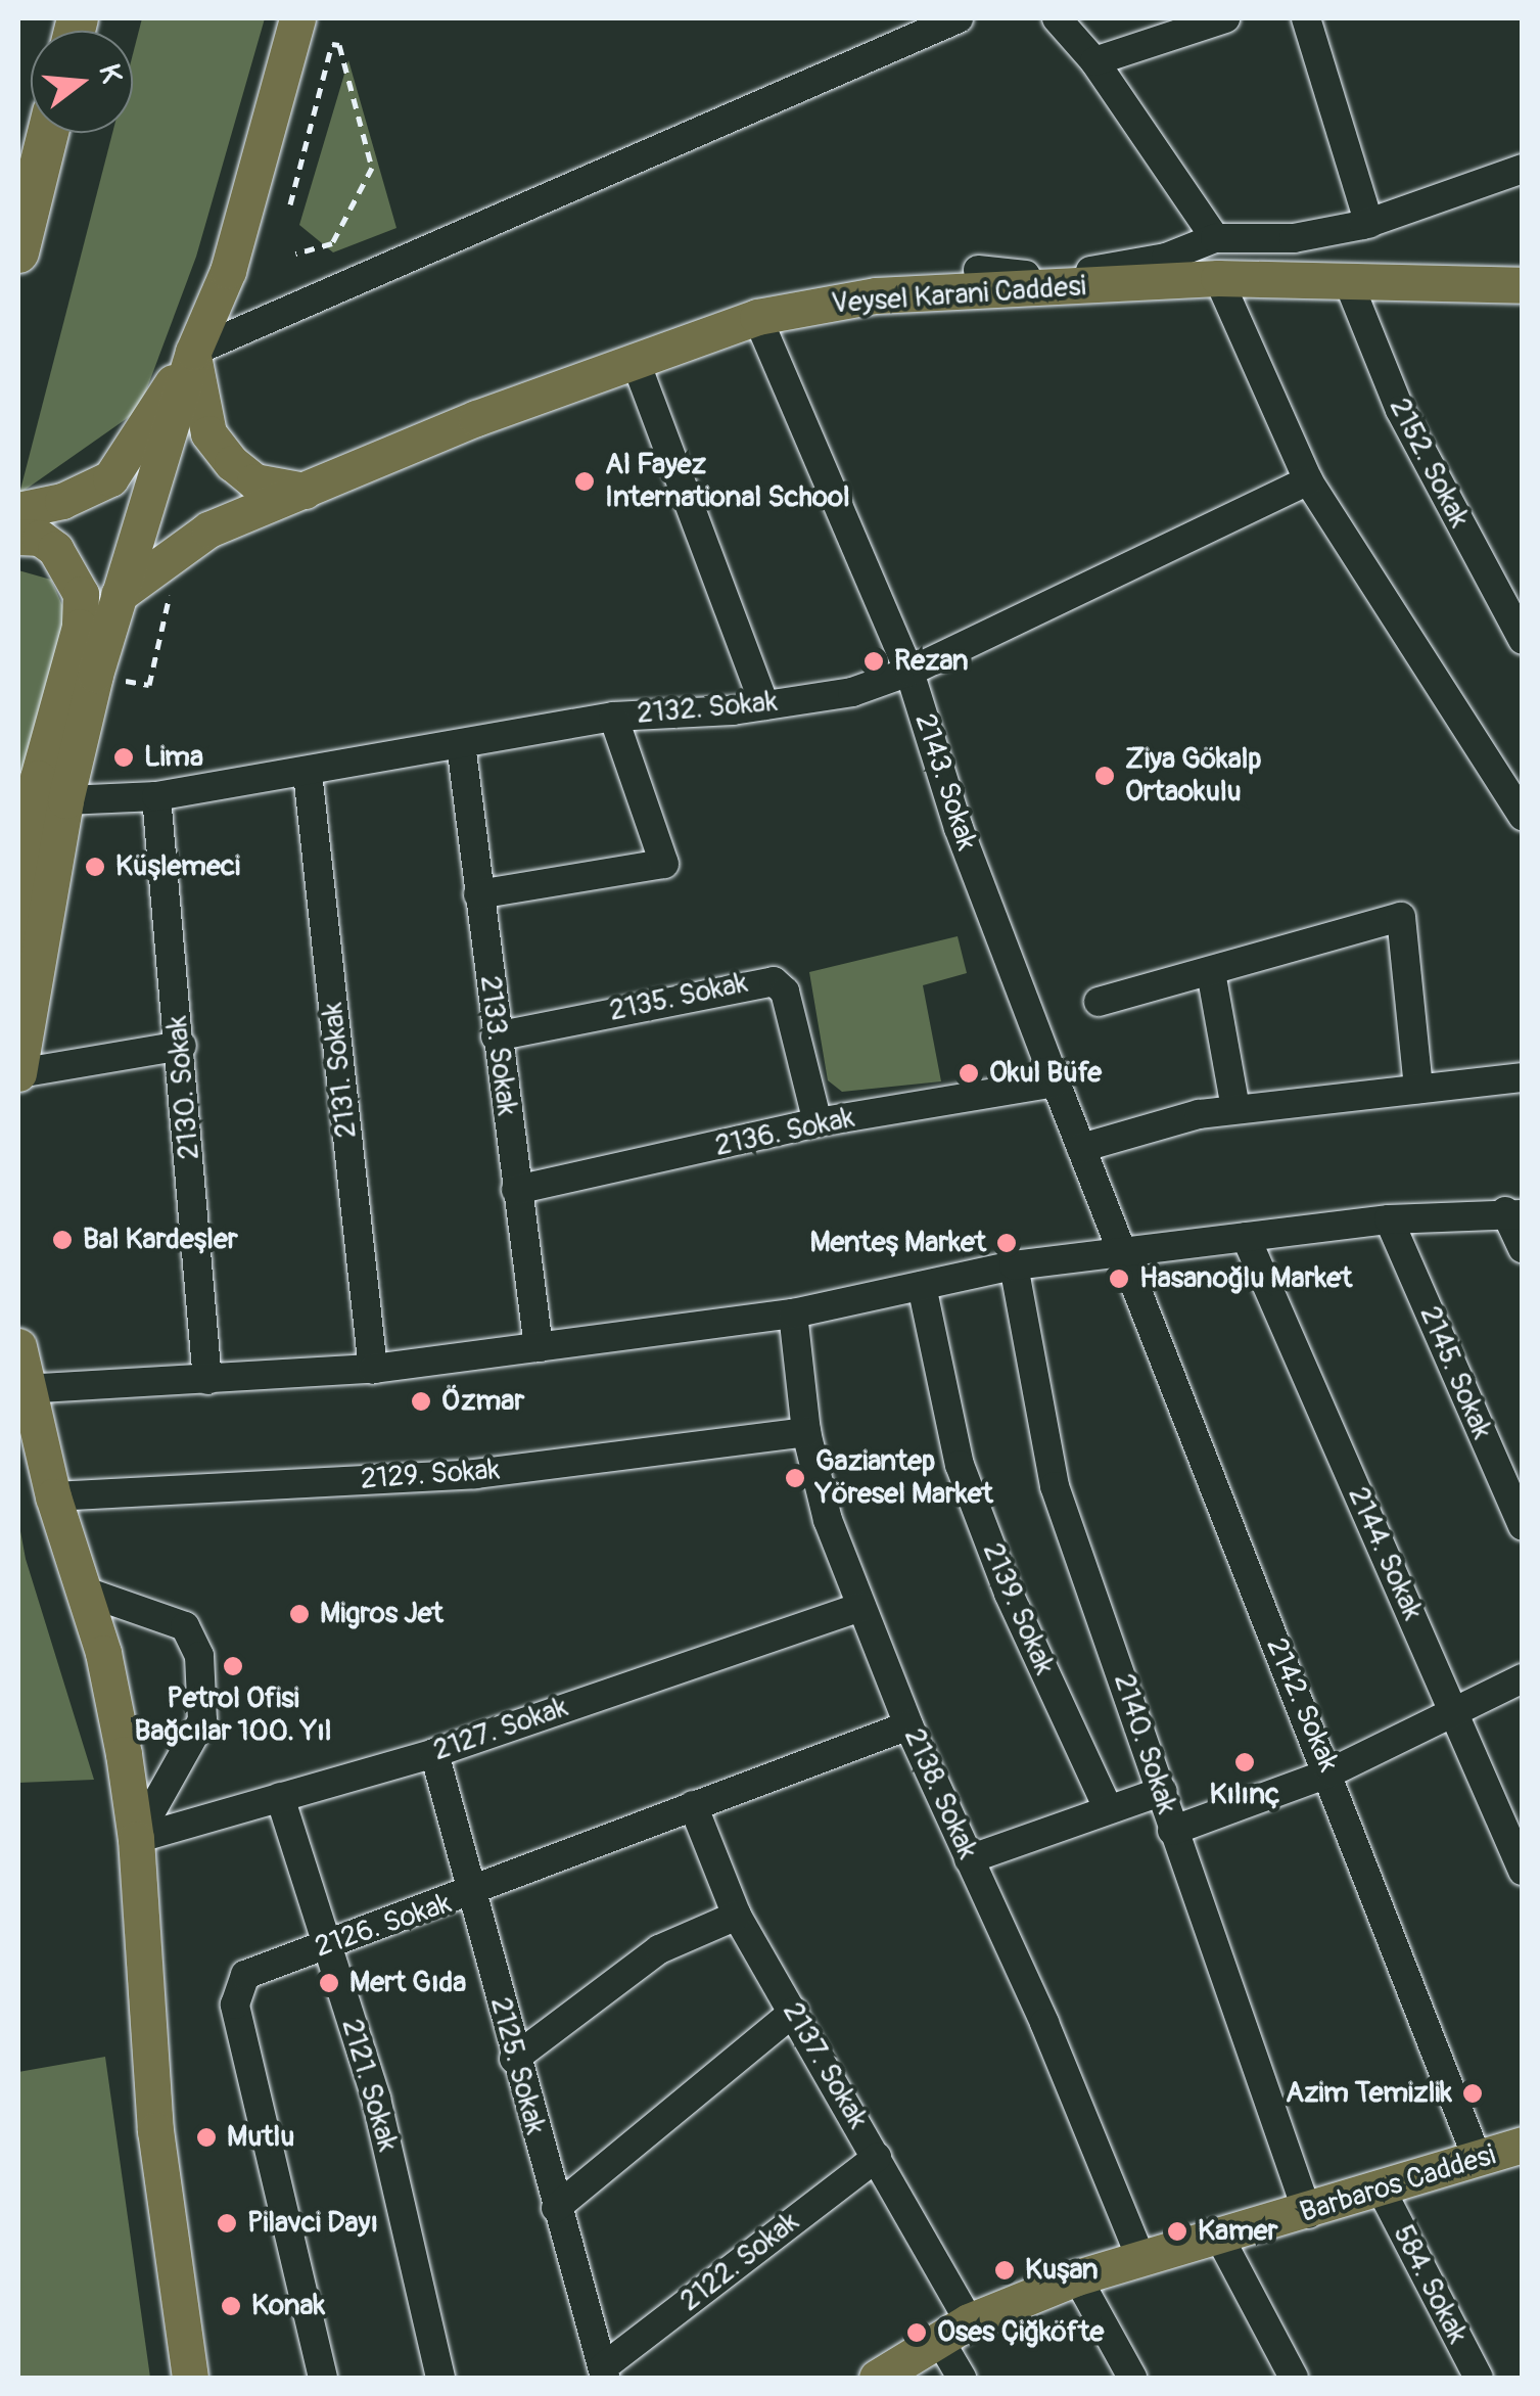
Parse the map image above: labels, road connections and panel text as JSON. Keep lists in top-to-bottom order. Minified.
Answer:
{"streets":{"main road":["Veysel Karani Caddesi","Barbaros Caddesi"],"street":["2152. Sokak","2132. Sokak","2143. Sokak","2135. Sokak","2133. Sokak","2131. Sokak","2130. Sokak","2136. Sokak","2145. Sokak","2129. Sokak","2144. Sokak","2139. Sokak","2142. Sokak","2127. Sokak","2140. Sokak","2138. Sokak","2126. Sokak","2125. Sokak","2137. Sokak","2121. Sokak","2122. Sokak","584. Sokak"]},"crossings":[["Veysel Karani Caddesi","2152. Sokak"],["Veysel Karani Caddesi","2143. Sokak"],["2132. Sokak","2143. Sokak"],["2132. Sokak","2133. Sokak"],["2132. Sokak","2131. Sokak"],["2132. Sokak","2130. Sokak"],["2143. Sokak","2136. Sokak"],["2143. Sokak","2142. Sokak"],["2135. Sokak","2133. Sokak"],["2135. Sokak","2136. Sokak"],["2133. Sokak","2136. Sokak"],["2129. Sokak","2138. Sokak"],["2142. Sokak","Barbaros Caddesi"],["2127. Sokak","2138. Sokak"],["2127. Sokak","2125. Sokak"],["2127. Sokak","2121. Sokak"],["2140. Sokak","Barbaros Caddesi"],["2138. Sokak","2126. Sokak"],["2138. Sokak","Barbaros Caddesi"],["2126. Sokak","2125. Sokak"],["2126. Sokak","2137. Sokak"],["2126. Sokak","2121. Sokak"],["2125. Sokak","2122. Sokak"],["2137. Sokak","Barbaros Caddesi"],["2137. Sokak","2122. Sokak"],["Barbaros Caddesi","584. Sokak"]],"places":["Al Fayez International School","Rezan","Lima","Ziya Gökalp Ortaokulu","Küşlemeci","Okul Büfe","Bal Kardeşler","Menteş Market","Hasanoğlu Market","Özmar","Gaziantep Yöresel Market","Migros Jet","Petrol Ofisi Bağcılar 100. Yıl","Kılınç","Mert Gıda","Azim Temizlik","Mutlu","Pilavci Dayı","Kamer","Kuşan","Konak","Oses Çiğköfte"],"north":"right"}
